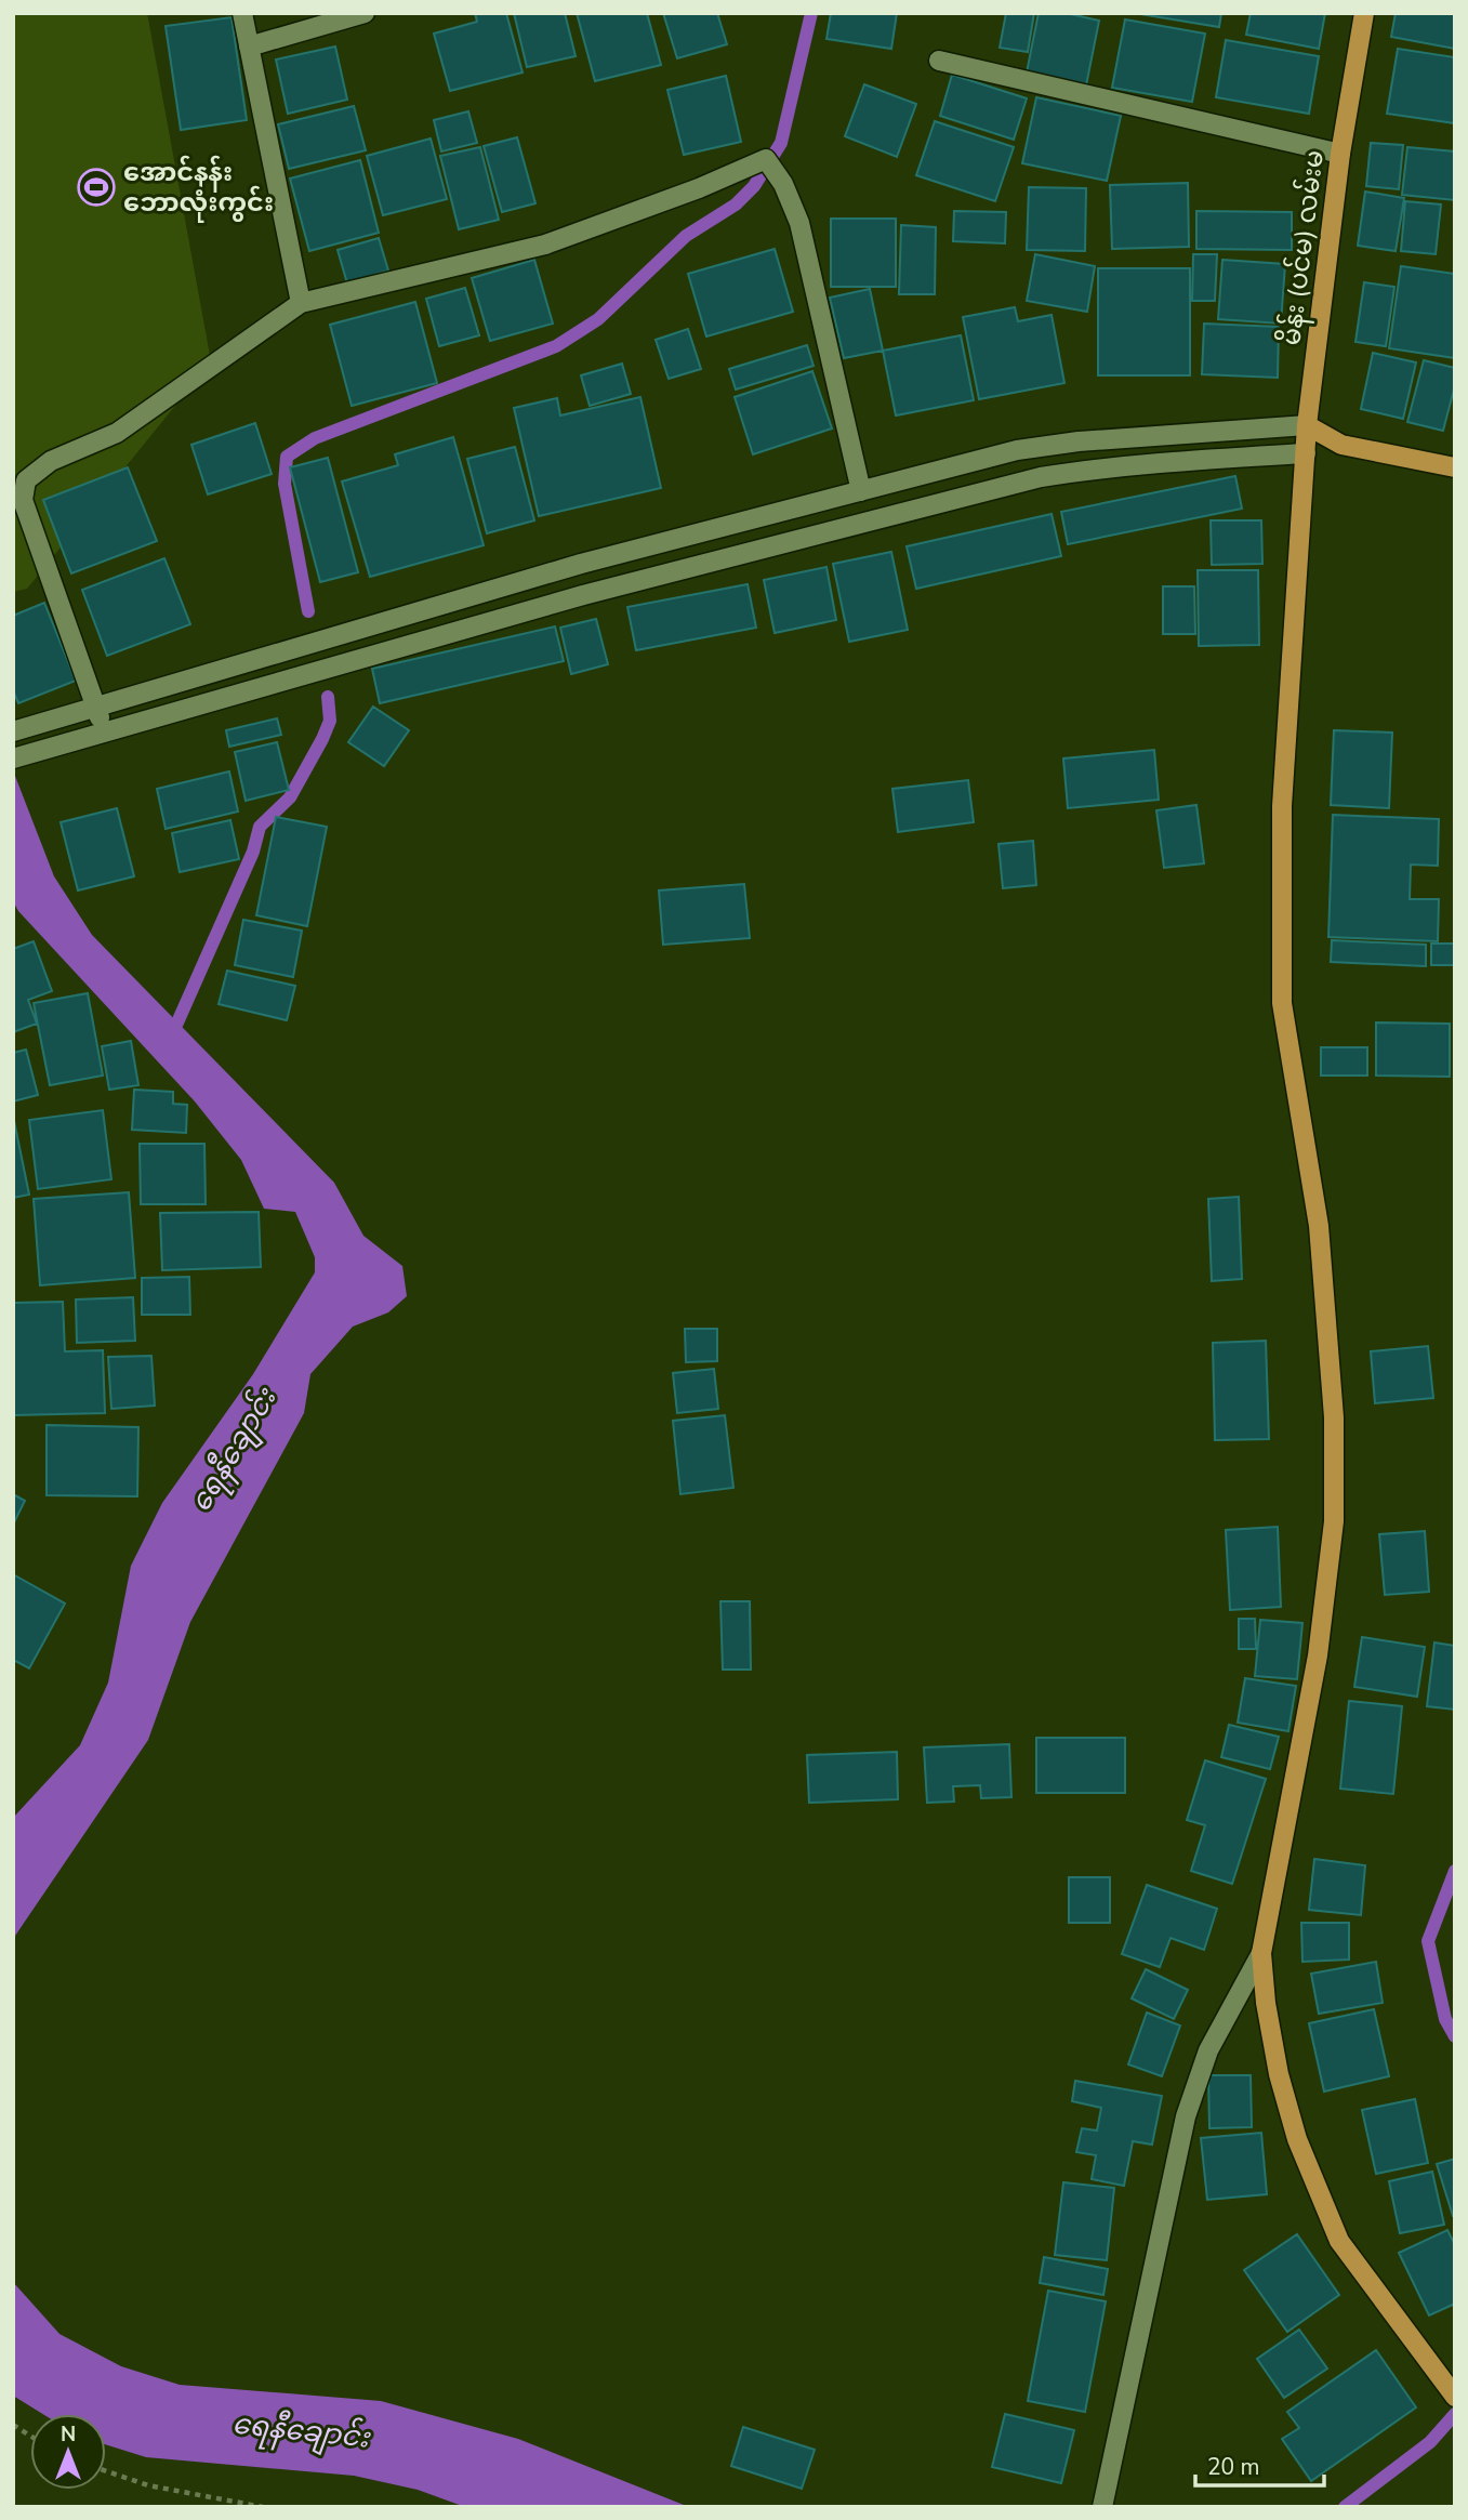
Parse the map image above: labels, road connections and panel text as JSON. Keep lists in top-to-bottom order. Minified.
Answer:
{"streets":{"main road":["မိန်း (ပင်မ) လမ်းမ"]},"water":["ရေနီချောင်း"],"places":{"sports":["အောင်နန်း ဘောလုံးကွင်း"]},"scale_bar":"20 m","north":"top"}
